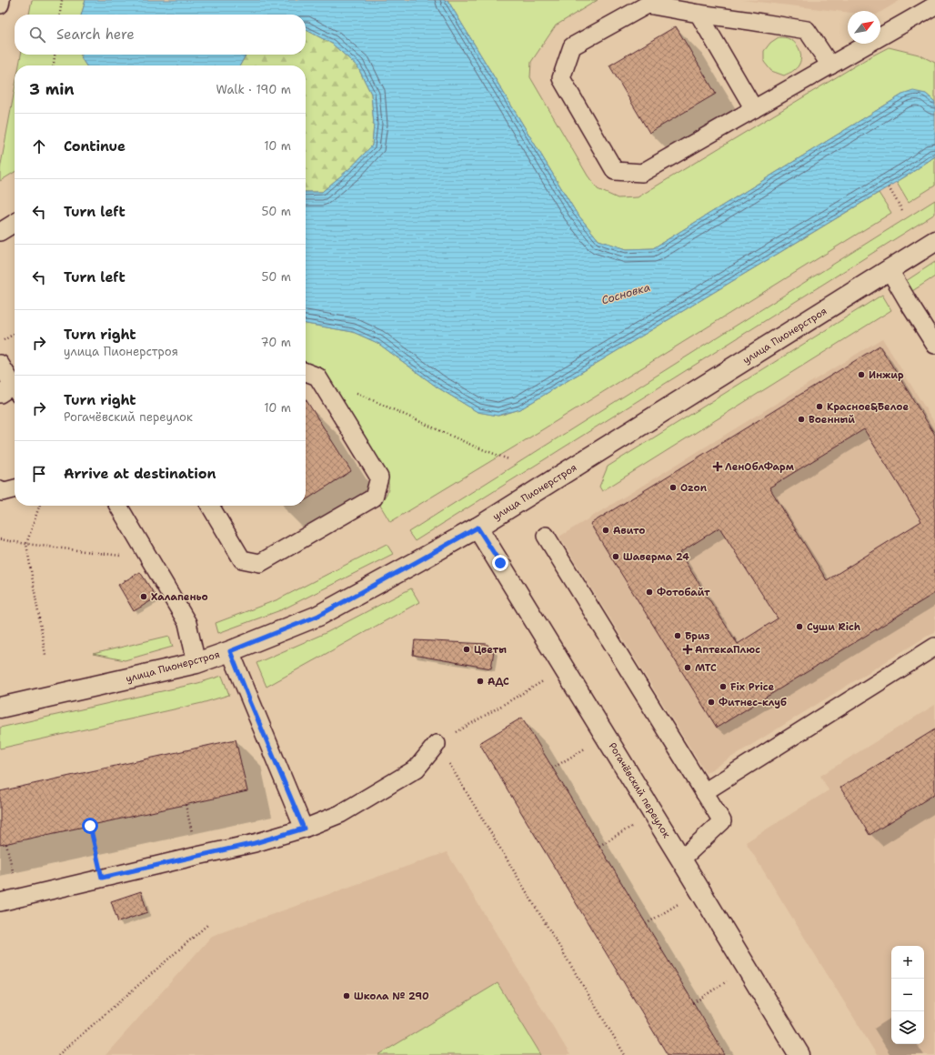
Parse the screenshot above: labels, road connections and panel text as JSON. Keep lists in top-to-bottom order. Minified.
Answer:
{"streets":{"street":["улица Пионерстроя","Рогачёвский переулок"]},"crossings":[["улица Пионерстроя","Рогачёвский переулок"]],"water":["Сосновка"],"places":{"other":["Инжир","Красное&Белое","Военный","Ozon","Авито","Шаверма 24","Фотобайт","Халапеньо","Суши Rich","Бриз","Цветы","МТС","АДС","Fix Price","Фитнес-клуб","Школа № 290"],"health":["ЛенОблФарм","АптекаПлюс"]},"north":"top right","page":{"search":"Search here","heading":["3 min","Walk · 190 m"],"list":[["Continue","10 m"],["Turn left","50 m"],["Turn left","50 m"],["Turn right","улица Пионерстроя","70 m"],["Turn right","Рогачёвский переулок","10 m"],"Arrive at destination"],"map_buttons":["+","−"]}}
